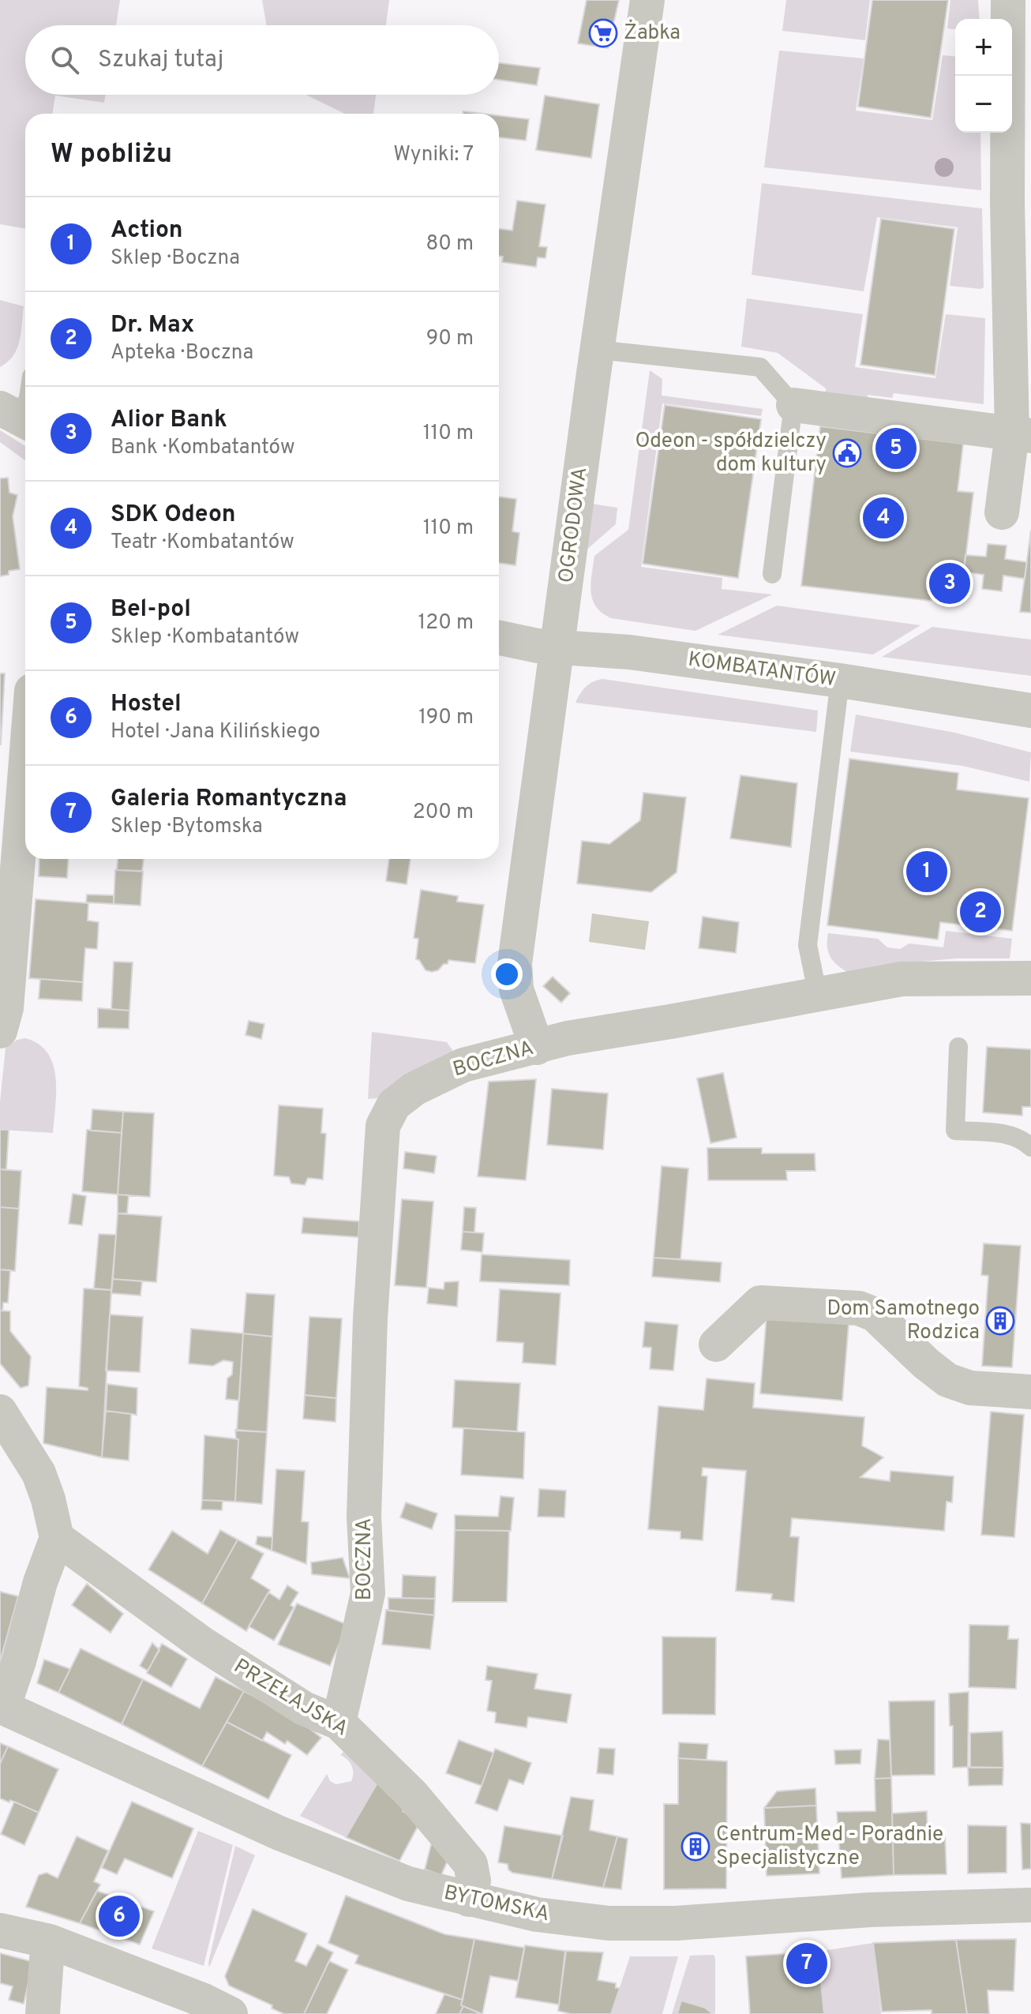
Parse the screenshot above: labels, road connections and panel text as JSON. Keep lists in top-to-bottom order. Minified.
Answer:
{"streets":{"street":["OGRODOWA","KOMBATANTÓW","BOCZNA","PRZEŁAJSKA","BYTOMSKA"]},"crossings":[["OGRODOWA","KOMBATANTÓW"],["OGRODOWA","BOCZNA"],["BOCZNA","PRZEŁAJSKA"],["PRZEŁAJSKA","BYTOMSKA"]],"places":{"supermarket":["Żabka"],"public building":["Odeon - spółdzielczy dom kultury"],"building":["Dom Samotnego Rodzica","Centrum-Med - Poradnie Specjalistyczne"]},"page":{"map_buttons":["+","−"],"search":"Szukaj tutaj","heading":["W pobliżu","Wyniki: 7"],"list":[{"mark":"1","name":"Action","note":"Sklep · Boczna","value":"80 m"},{"mark":"2","name":"Dr. Max","note":"Apteka · Boczna","value":"90 m"},{"mark":"3","name":"Alior Bank","note":"Bank · Kombatantów","value":"110 m"},{"mark":"4","name":"SDK Odeon","note":"Teatr · Kombatantów","value":"110 m"},{"mark":"5","name":"Bel-pol","note":"Sklep · Kombatantów","value":"120 m"},{"mark":"6","name":"Hostel","note":"Hotel · Jana Kilińskiego","value":"190 m"},{"mark":"7","name":"Galeria Romantyczna","note":"Sklep · Bytomska","value":"200 m"}],"pins":["5","4","3","1","2","6","7"]}}
